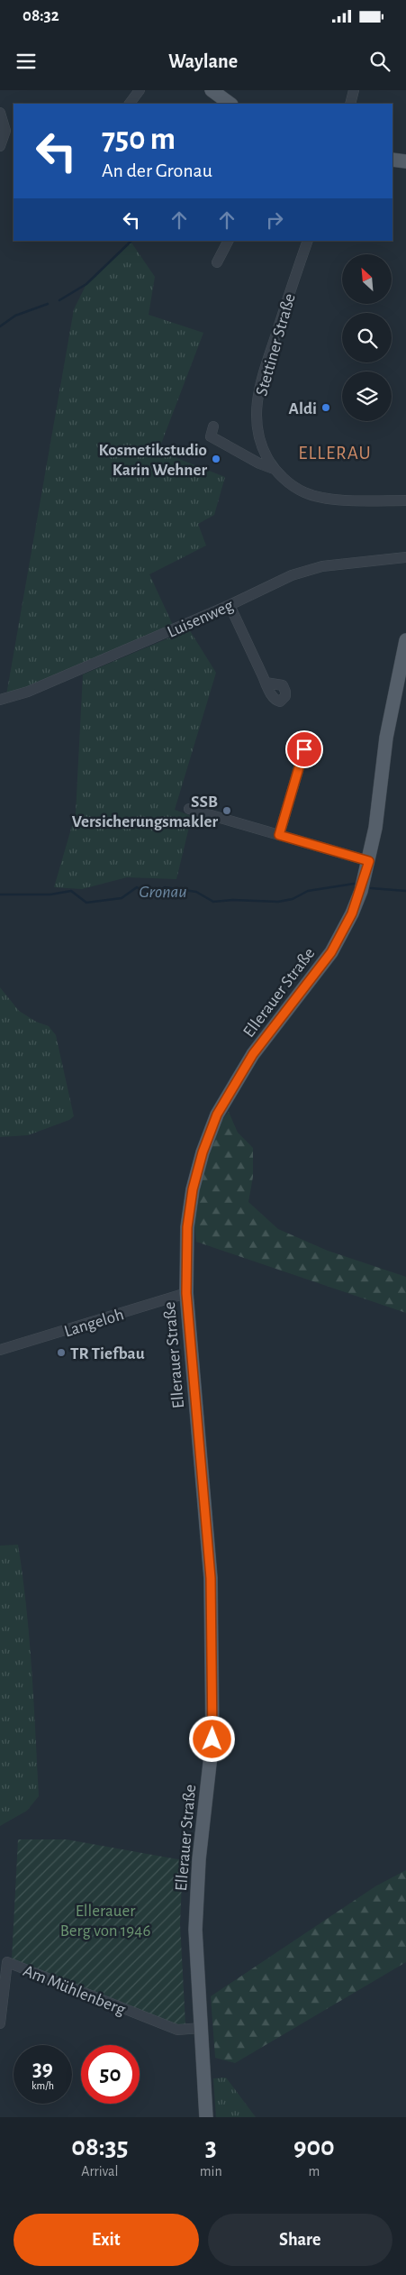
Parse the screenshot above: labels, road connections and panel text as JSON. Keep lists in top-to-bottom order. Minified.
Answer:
{"streets":{"main road":["Ellerauer Straße"],"street":["Stettiner Straße","Luisenweg","Langeloh","Am Mühlenberg"]},"crossings":[["Ellerauer Straße","Langeloh"],["Ellerauer Straße","Am Mühlenberg"]],"districts":["ELLERAU"],"water":["Gronau"],"parks":["Ellerauer Berg von 1946"],"places":["Aldi","Kosmetikstudio Karin Wehner","SSB Versicherungsmakler","TR Tiefbau"],"north":"top left","page":{"status":"08:32","header":"Waylane","turn":["750 m","An der Gronau"],"speed":"39 km/h","limit":"50","eta":["08:35","Arrival","3","min","900","m"],"buttons":["Exit","Share"]}}
